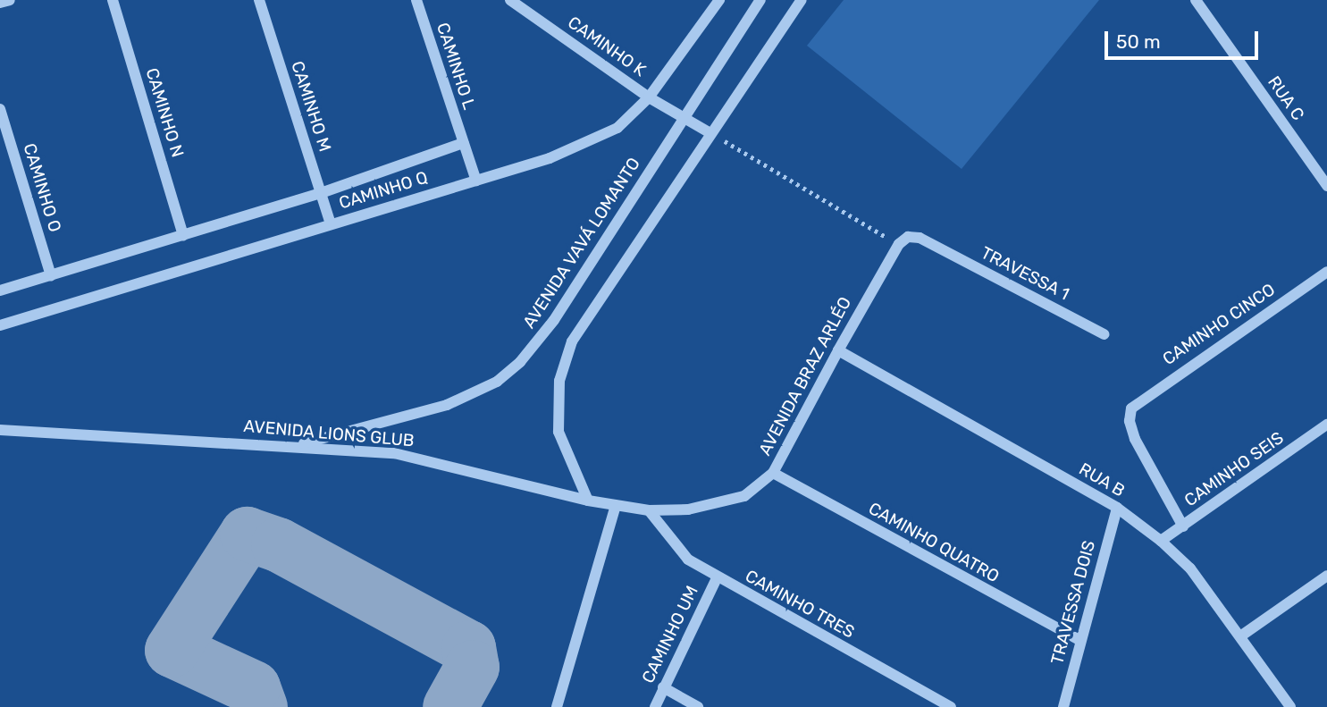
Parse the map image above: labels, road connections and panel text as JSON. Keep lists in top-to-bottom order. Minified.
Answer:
{"streets":{"street":["CAMINHO K","CAMINHO L","RUA C","CAMINHO M","CAMINHO N","CAMINHO O","CAMINHO Q","AVENIDA VAVÁ LOMANTO","TRAVESSA 1","CAMINHO CINCO","AVENIDA BRAZ ARLÉO","AVENIDA LIONS GLUB","CAMINHO SEIS","RUA B","CAMINHO QUATRO","TRAVESSA DOIS","CAMINHO TRES","CAMINHO UM"]},"crossings":[["CAMINHO K","CAMINHO Q"],["CAMINHO K","AVENIDA VAVÁ LOMANTO"],["CAMINHO L","CAMINHO Q"],["CAMINHO M","CAMINHO Q"],["CAMINHO N","CAMINHO Q"],["CAMINHO O","CAMINHO Q"],["AVENIDA VAVÁ LOMANTO","AVENIDA LIONS GLUB"],["TRAVESSA 1","AVENIDA BRAZ ARLÉO"],["CAMINHO CINCO","CAMINHO SEIS"],["AVENIDA BRAZ ARLÉO","AVENIDA LIONS GLUB"],["AVENIDA BRAZ ARLÉO","RUA B"],["AVENIDA BRAZ ARLÉO","CAMINHO QUATRO"],["AVENIDA BRAZ ARLÉO","CAMINHO TRES"],["AVENIDA LIONS GLUB","CAMINHO TRES"],["CAMINHO SEIS","RUA B"],["RUA B","TRAVESSA DOIS"],["CAMINHO QUATRO","TRAVESSA DOIS"],["CAMINHO TRES","CAMINHO UM"]],"scale_bar":"50 m"}
